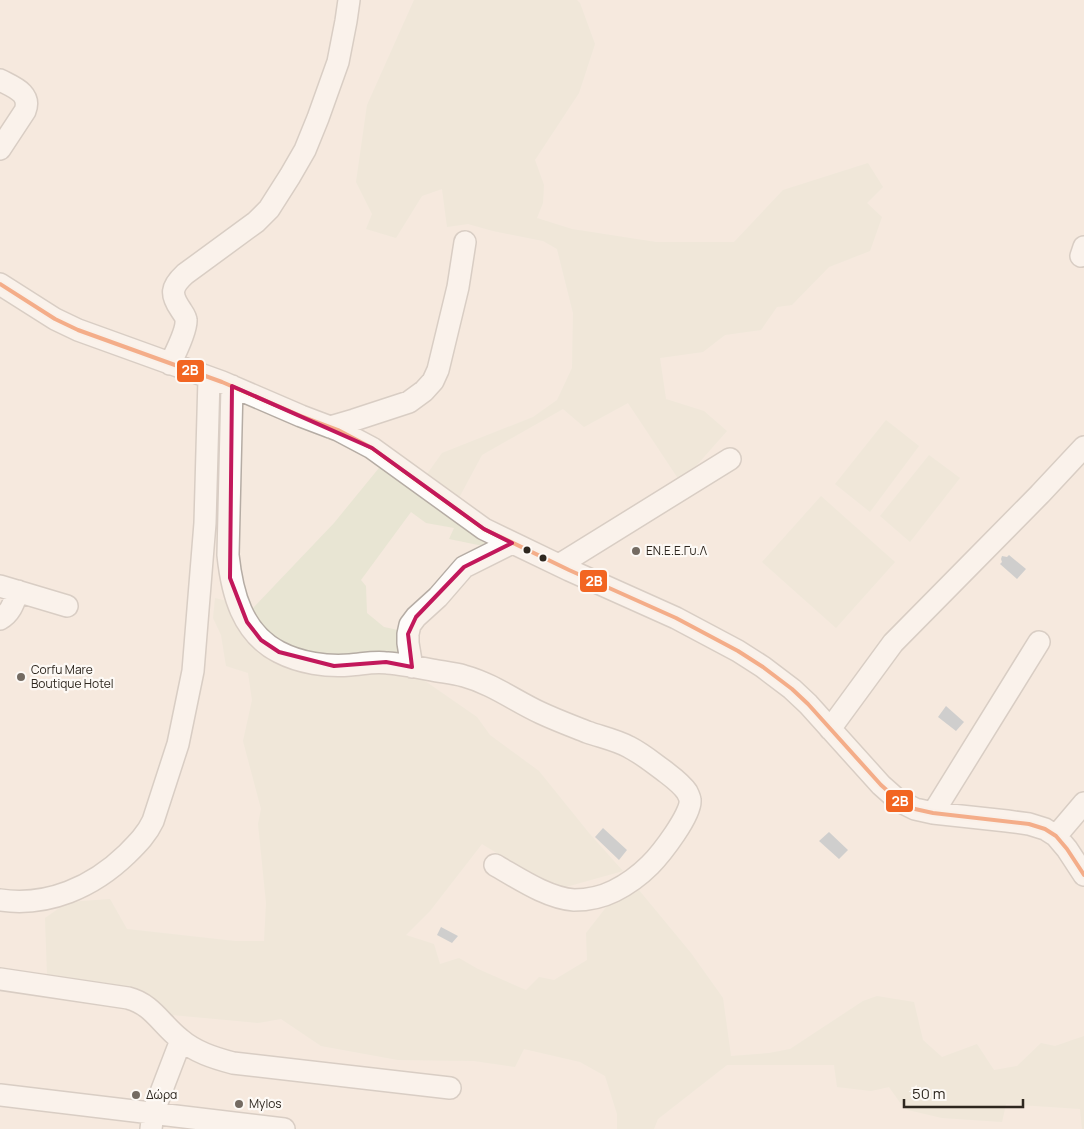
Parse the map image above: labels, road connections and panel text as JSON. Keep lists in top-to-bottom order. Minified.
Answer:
{"places":["ΕΝ.Ε.Ε.Γυ.Λ","Corfu Mare Boutique Hotel","Δώρα","Mylos"],"lines":["transit line 2B"],"scale_bar":"50 m"}
